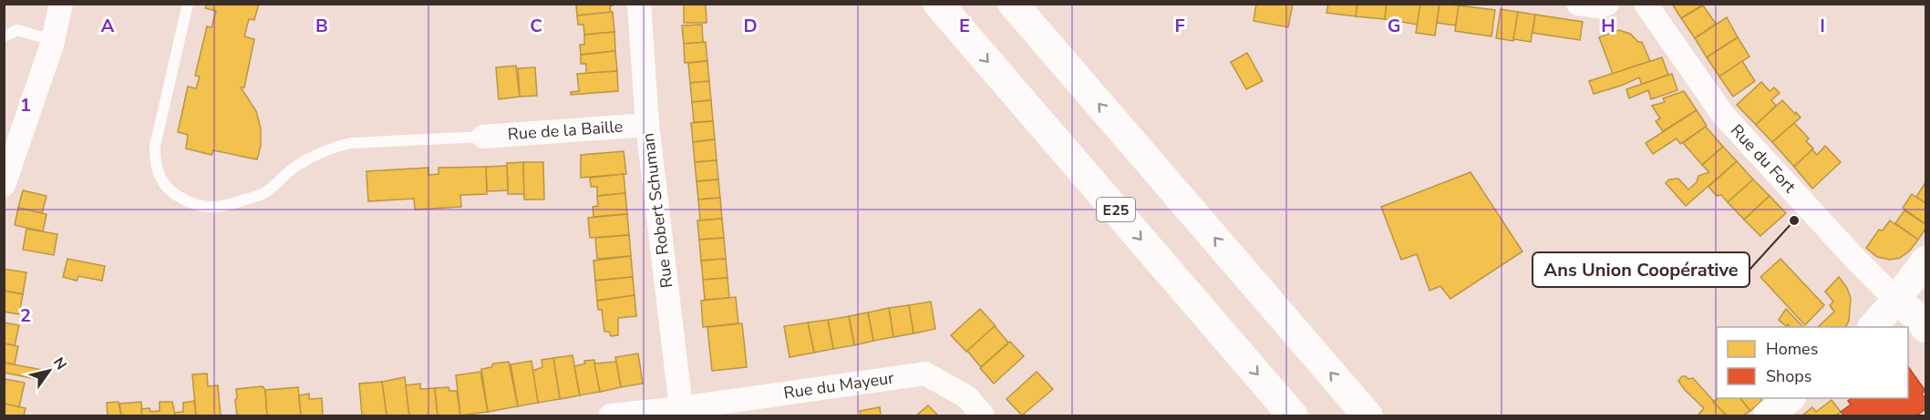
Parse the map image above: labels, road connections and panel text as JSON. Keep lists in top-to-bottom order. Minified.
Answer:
{"streets":{"highway":["E25"],"street":["Rue de la Baille","Rue du Fort","Rue Robert Schuman","Rue du Mayeur"]},"crossings":[["Rue de la Baille","Rue Robert Schuman"],["Rue Robert Schuman","Rue du Mayeur"]],"places":["Ans Union Coopérative"],"legend":["Homes","Shops"],"north":"top right","grid":{"columns":["A","B","C","D","E","F","G","H","I"],"rows":["1","2"]}}
